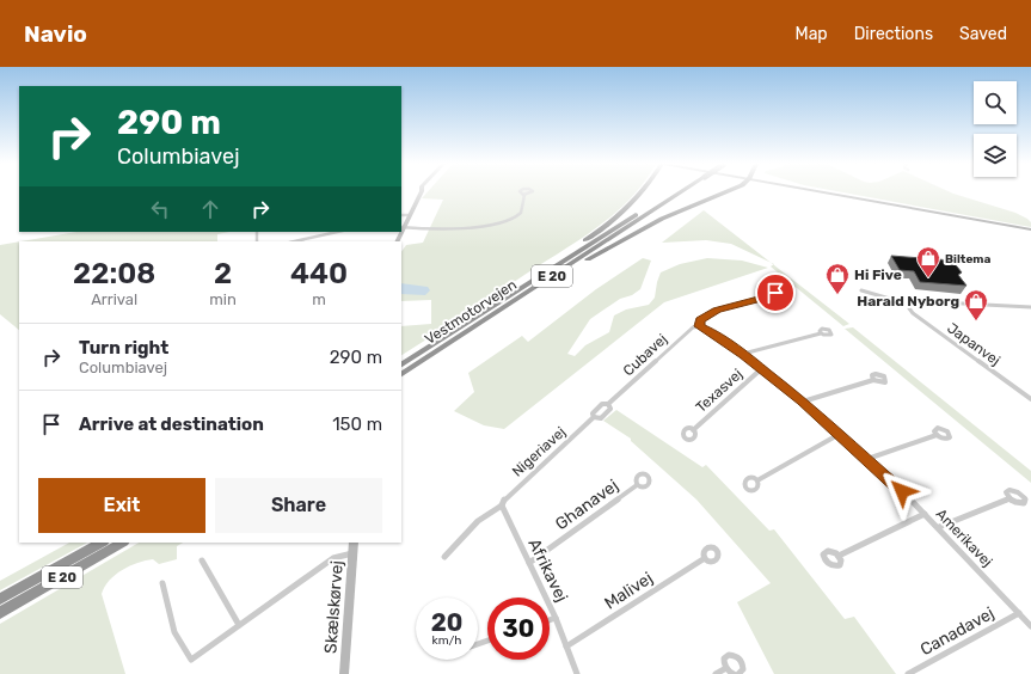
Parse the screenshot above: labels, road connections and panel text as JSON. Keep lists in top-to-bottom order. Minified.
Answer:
{"streets":{"highway":["E 20","Vestmotorvejen"],"street":["Japanvej","Cubavej","Texasvej","Nigeriavej","Ghanavej","Amerikavej","Afrikavej","Malivej","Skælskørvej","Canadavej"]},"crossings":[["Cubavej","Nigeriavej"],["Cubavej","Amerikavej"],["Texasvej","Amerikavej"],["Nigeriavej","Afrikavej"],["Ghanavej","Afrikavej"],["Amerikavej","Canadavej"],["Afrikavej","Malivej"]],"places":{"shop":["Biltema","Hi Five","Harald Nyborg"]},"page":{"header":"Navio","nav":["Map","Directions","Saved"],"turn":["290 m","Columbiavej"],"eta":["22:08","Arrival","2","min","440","m"],"list":[{"name":"Turn right","note":"Columbiavej","value":"290 m"},{"name":"Arrive at destination","value":"150 m"}],"buttons":["Exit","Share"],"speed":"20 km/h","limit":"30"}}
